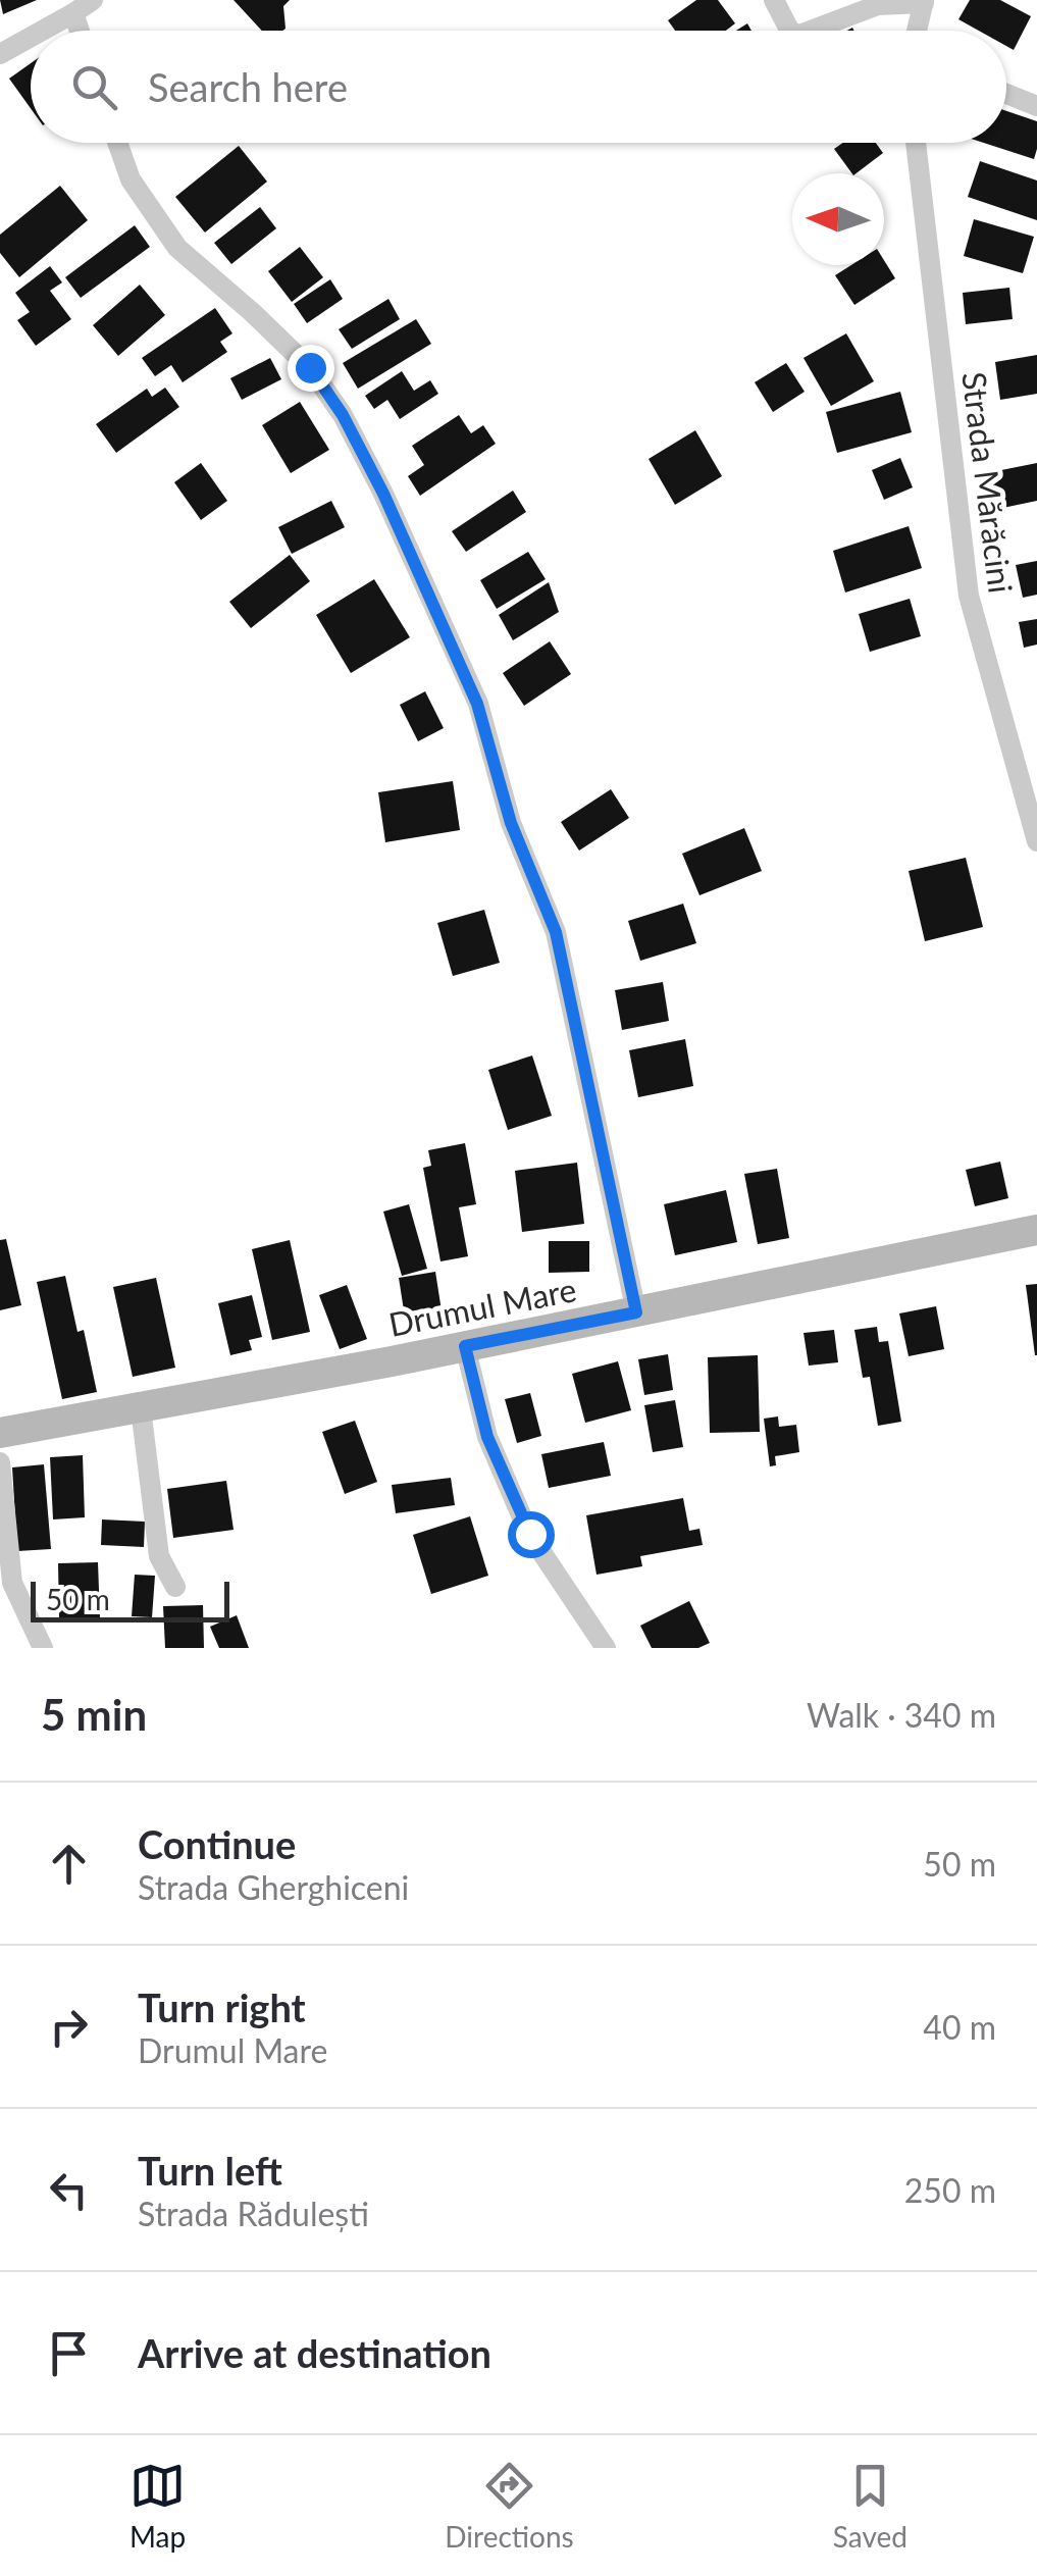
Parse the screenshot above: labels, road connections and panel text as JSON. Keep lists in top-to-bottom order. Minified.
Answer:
{"streets":{"street":["Strada Mărăcini","Drumul Mare"]},"scale_bar":"50 m","north":"left","page":{"search":"Search here","scale":"50 m","heading":["5 min","Walk · 340 m"],"list":[["Continue","Strada Gherghiceni","50 m"],["Turn right","Drumul Mare","40 m"],["Turn left","Strada Rădulești","250 m"],"Arrive at destination"],"nav":["Map","Directions","Saved"]}}
